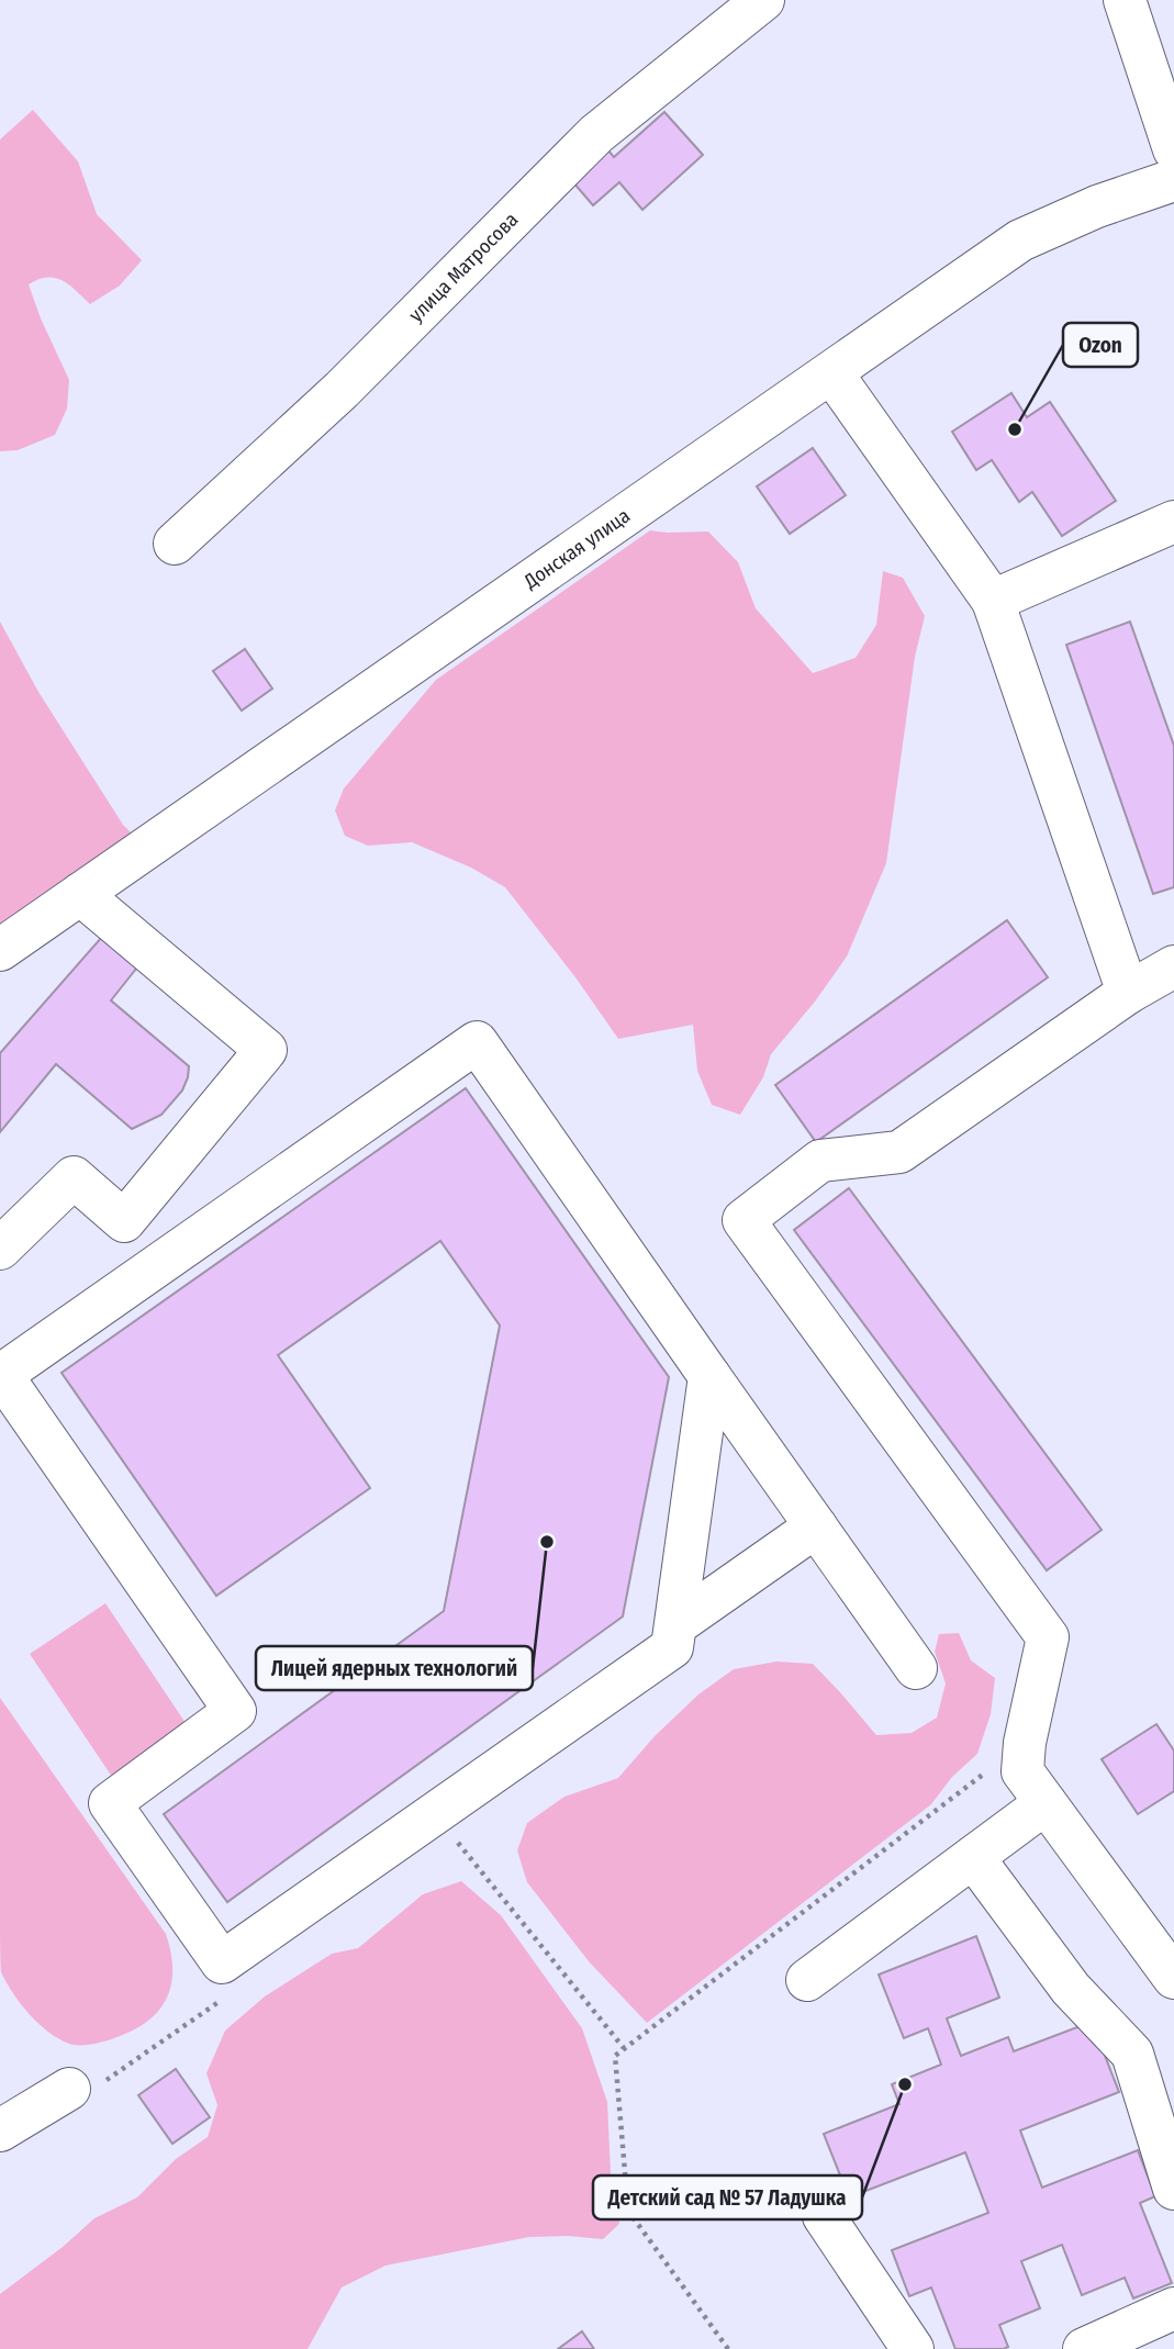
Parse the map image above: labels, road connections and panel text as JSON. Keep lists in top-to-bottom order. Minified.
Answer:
{"streets":{"main road":["улица Матросова","Донская улица"]},"places":["Ozon","Лицей ядерных технологий","Детский сад № 57 Ладушка"]}
